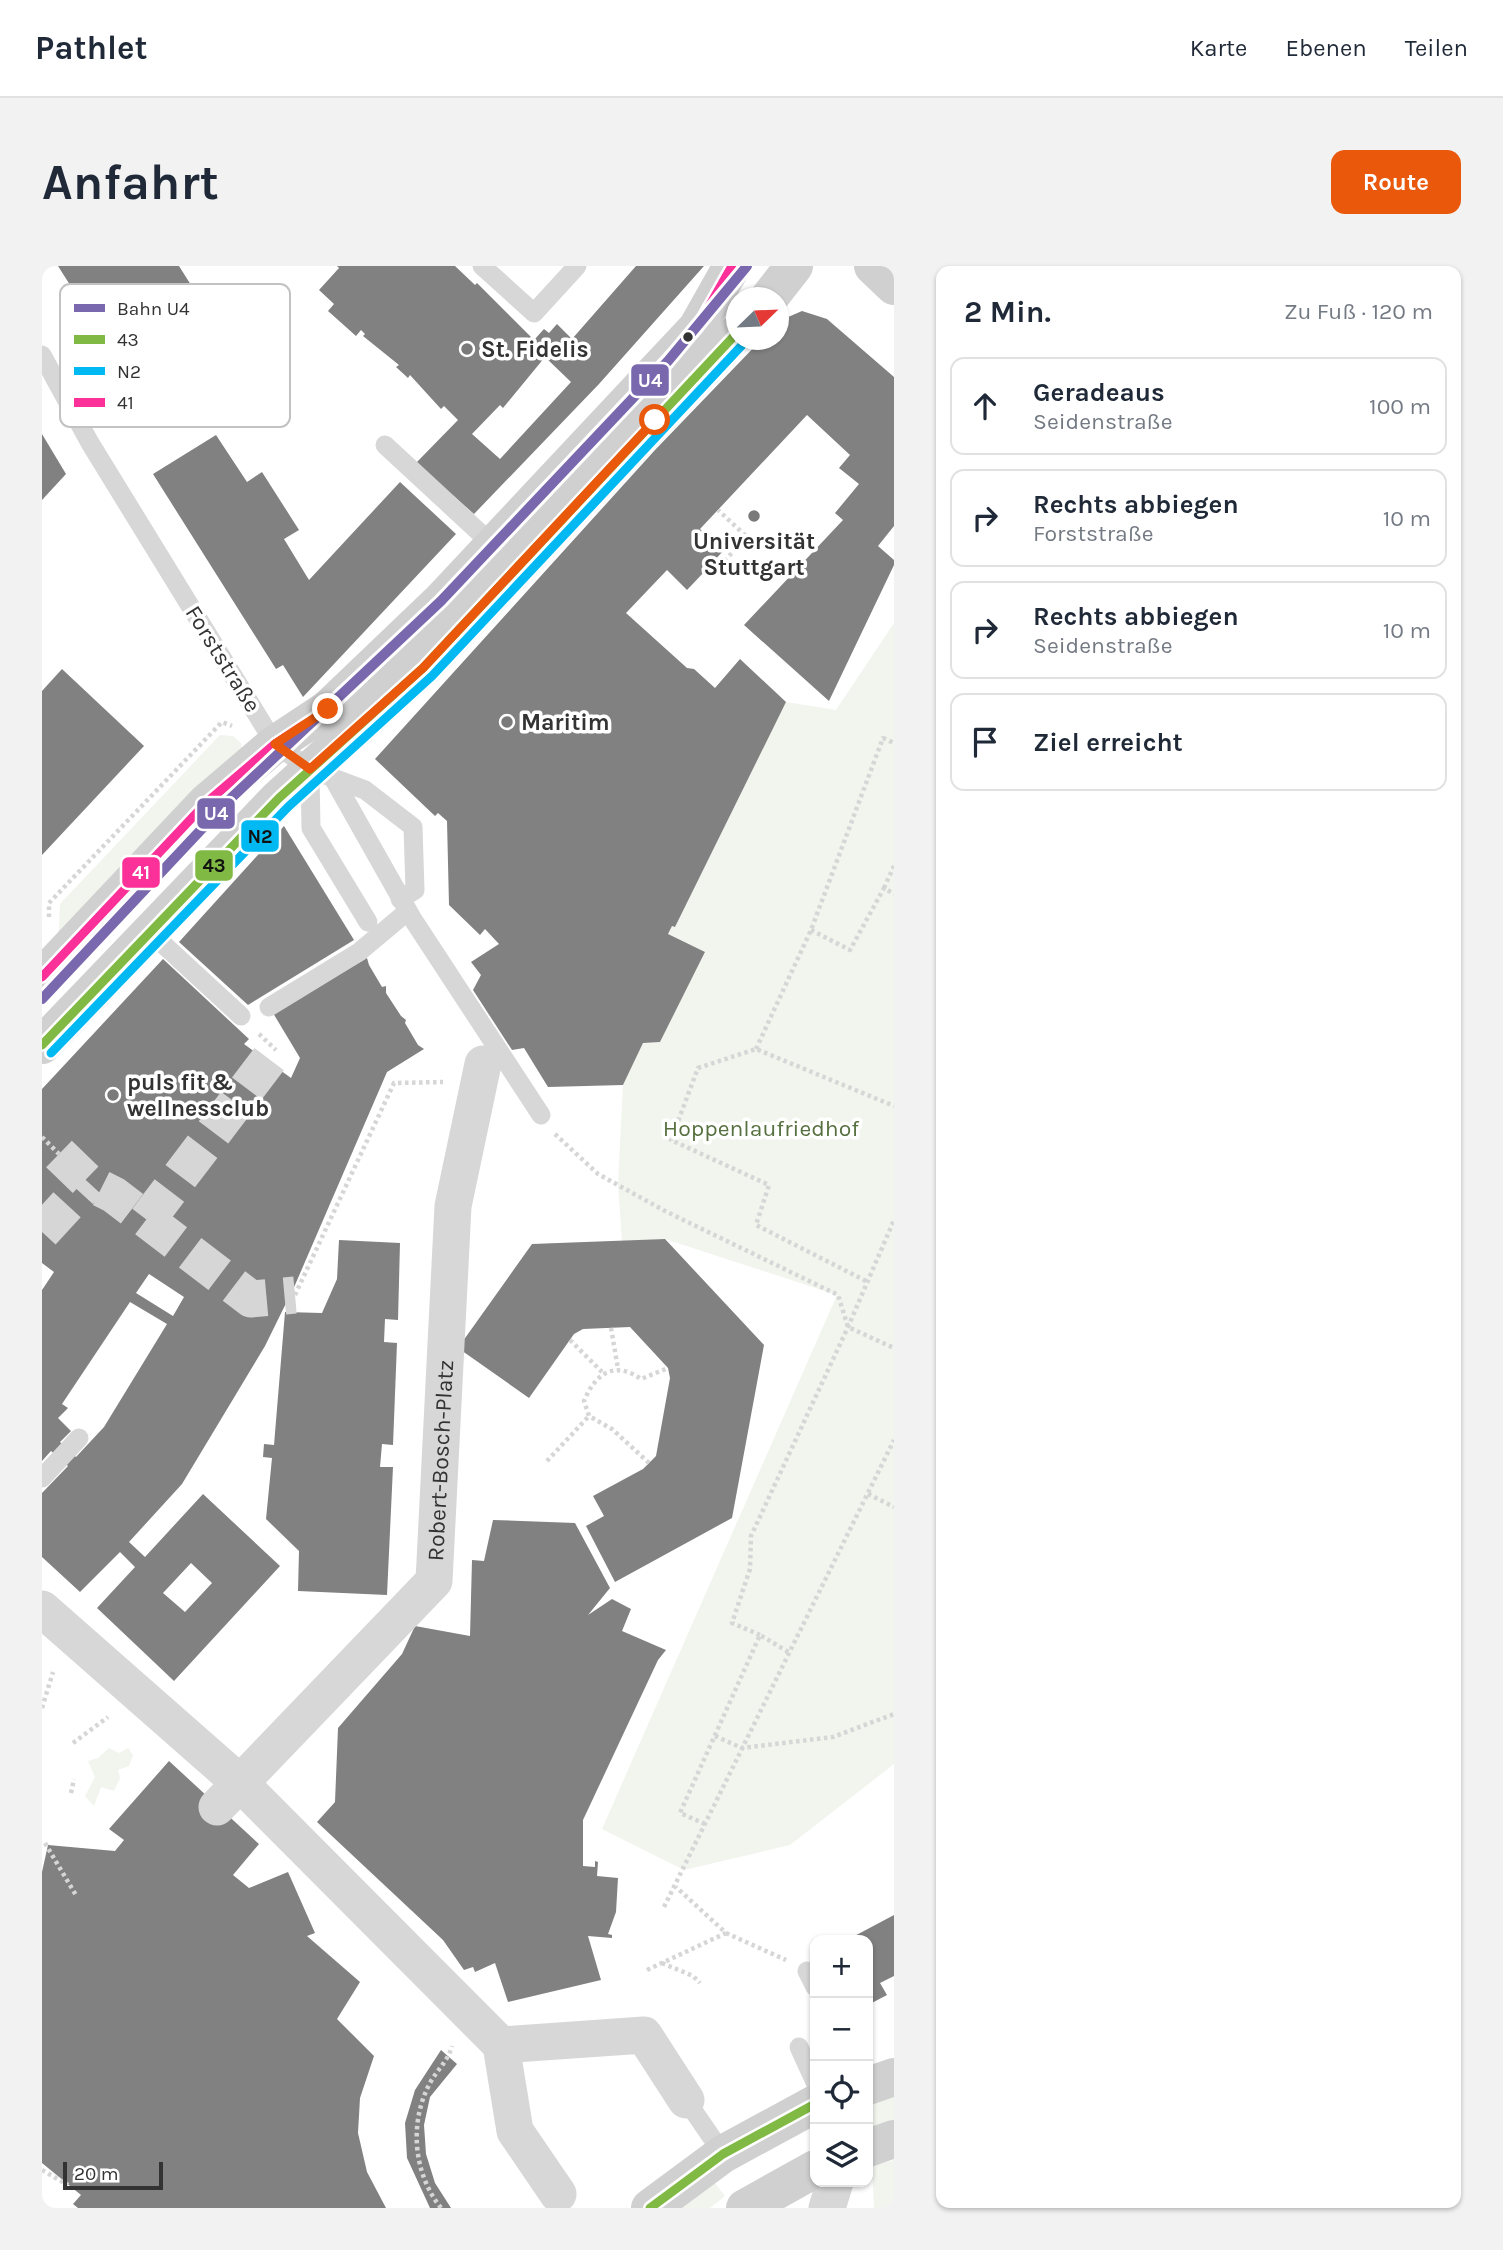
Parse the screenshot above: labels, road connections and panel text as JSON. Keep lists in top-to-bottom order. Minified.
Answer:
{"streets":{"street":["Robert-Bosch-Platz"],"lane":["Forststraße"]},"parks":["Hoppenlaufriedhof"],"places":["St. Fidelis","Universität Stuttgart","Maritim","puls fit & wellnessclub"],"lines":["rail line U4","transit line 41","transit line 43","transit line N2"],"legend":["Bahn U4","43","N2","41"],"scale_bar":"20 m","north":"top right","page":{"header":"Pathlet","nav":["Karte","Ebenen","Teilen"],"buttons":"Route","title":"Anfahrt","heading":["2 Min.","Zu Fuß · 120 m"],"list":[["Geradeaus","Seidenstraße","100 m"],["Rechts abbiegen","Forststraße","10 m"],["Rechts abbiegen","Seidenstraße","10 m"],"Ziel erreicht"],"map_buttons":["+","−"],"scale":"20 m"}}
